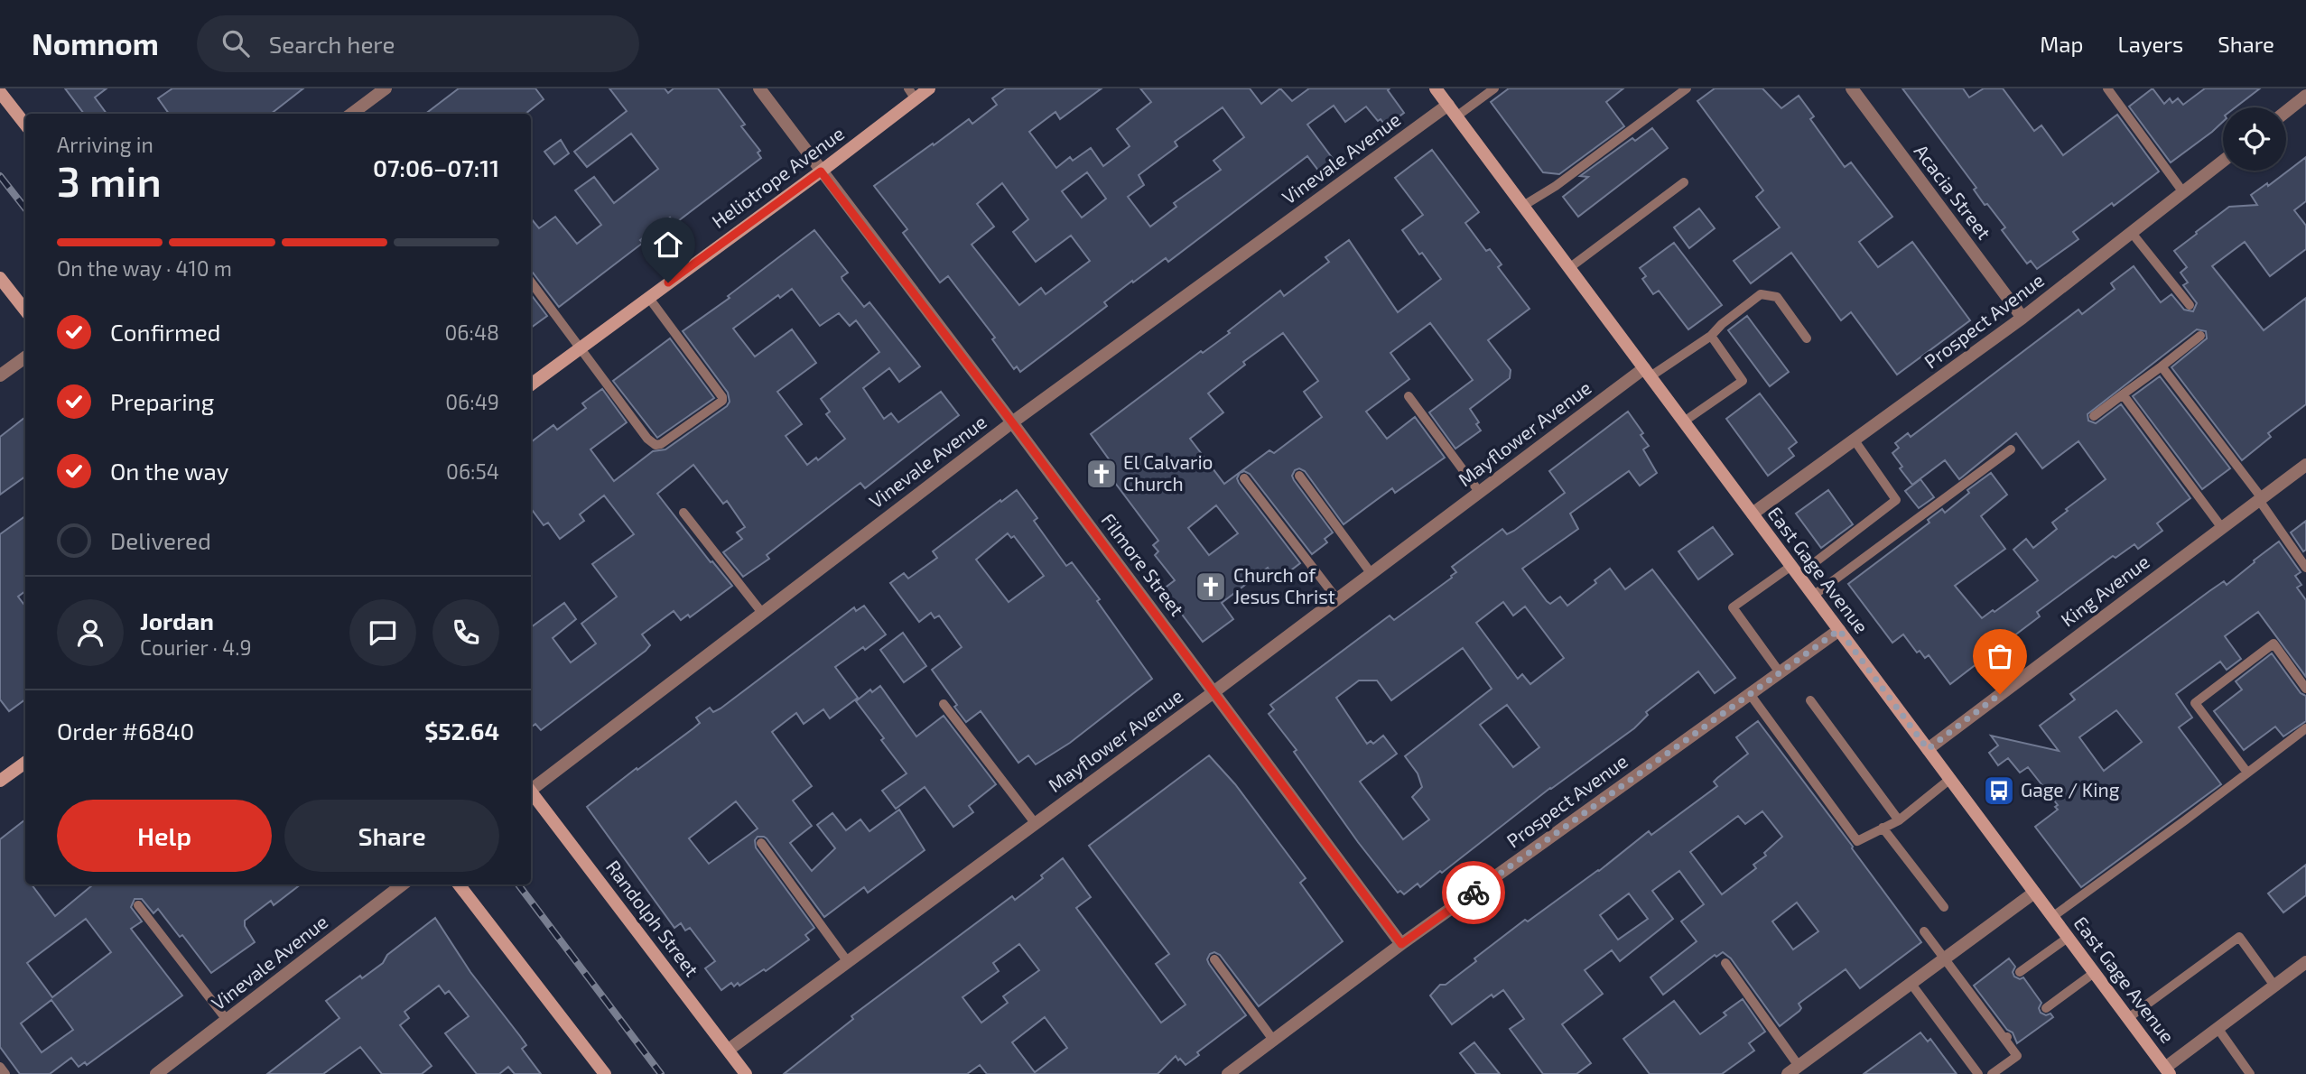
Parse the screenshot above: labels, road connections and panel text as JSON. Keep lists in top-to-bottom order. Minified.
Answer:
{"streets":{"street":["Vinevale Avenue","Heliotrope Avenue","Acacia Street","Prospect Avenue","Mayflower Avenue","Filmore Street","East Gage Avenue","King Avenue","Randolph Street"]},"crossings":[["Vinevale Avenue","Filmore Street"],["Vinevale Avenue","East Gage Avenue"],["Heliotrope Avenue","Filmore Street"],["Acacia Street","Prospect Avenue"],["Prospect Avenue","Filmore Street"],["Prospect Avenue","East Gage Avenue"],["Mayflower Avenue","Filmore Street"],["Mayflower Avenue","East Gage Avenue"],["Mayflower Avenue","Randolph Street"],["East Gage Avenue","King Avenue"]],"places":{"church":["El Calvario Church","Church of Jesus Christ"],"bus stop":["Gage / King"]},"page":{"header":"Nomnom","search":"Search here","nav":["Map","Layers","Share"],"heading":["3 min","Arriving in","07:06–07:11"],"panel":["Jordan","Courier · 4.9","Order #6840","$52.64"],"bar":"On the way · 410 m","list":[["Confirmed","06:48"],["Preparing","06:49"],["On the way","06:54"],"Delivered"],"buttons":["Help","Share"]}}
